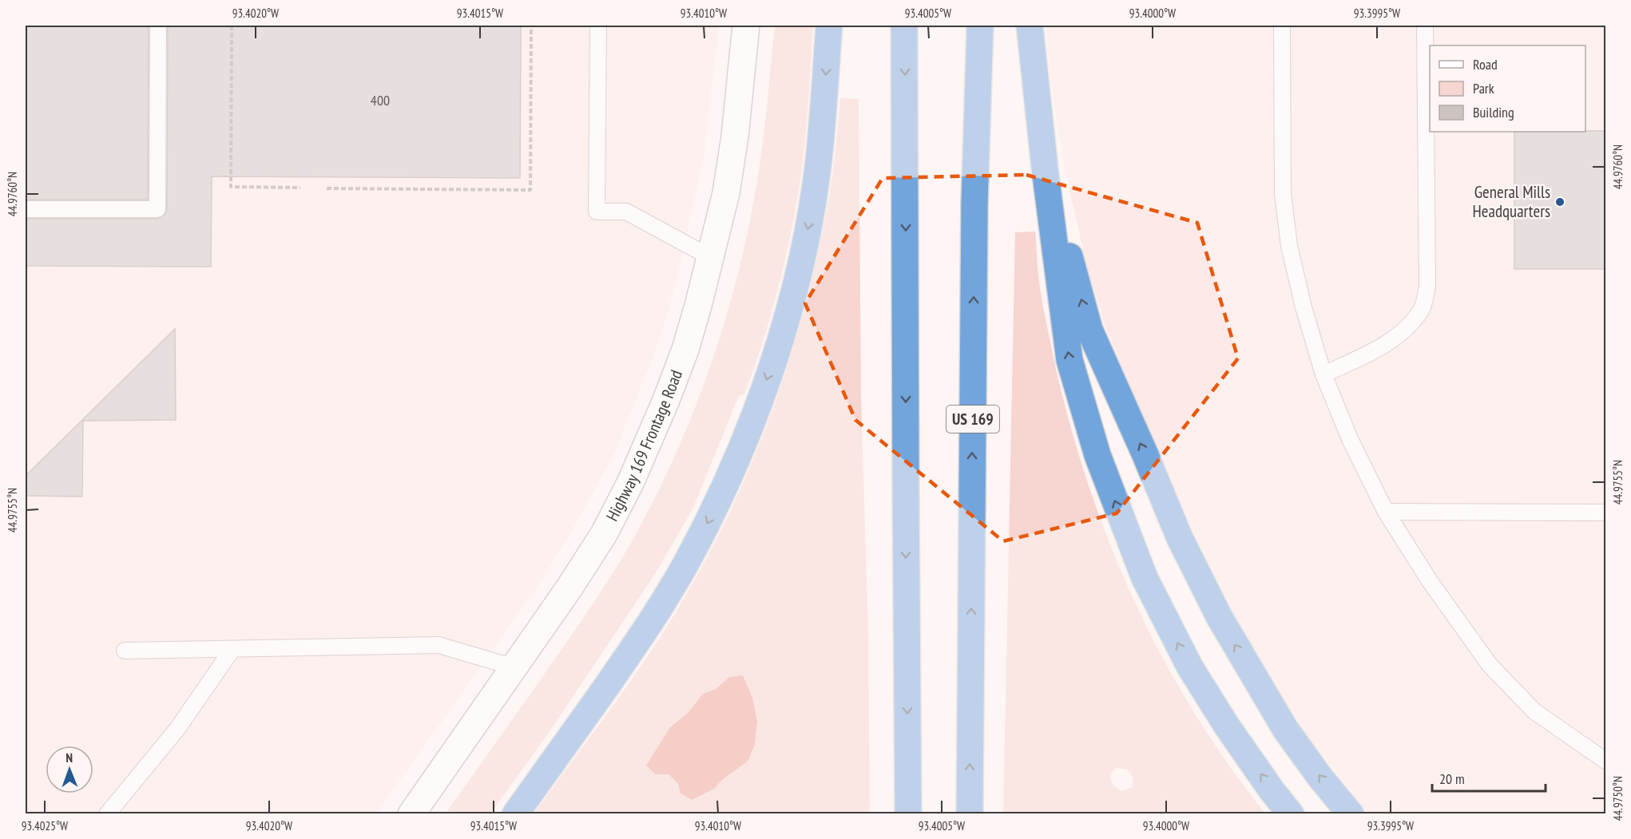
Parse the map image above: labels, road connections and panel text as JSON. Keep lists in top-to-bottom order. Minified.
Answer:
{"streets":{"highway":["US 169"],"street":["Highway 169 Frontage Road"]},"places":["General Mills Headquarters"],"house_numbers":["400"],"legend":["Road","Park","Building"],"scale_bar":"20 m","north":"top","coordinates":["93.4020°W","93.4015°W","93.4010°W","93.4005°W","93.4000°W","93.3995°W","44.9760°N","44.9755°N","44.9750°N","93.4025°W"]}
